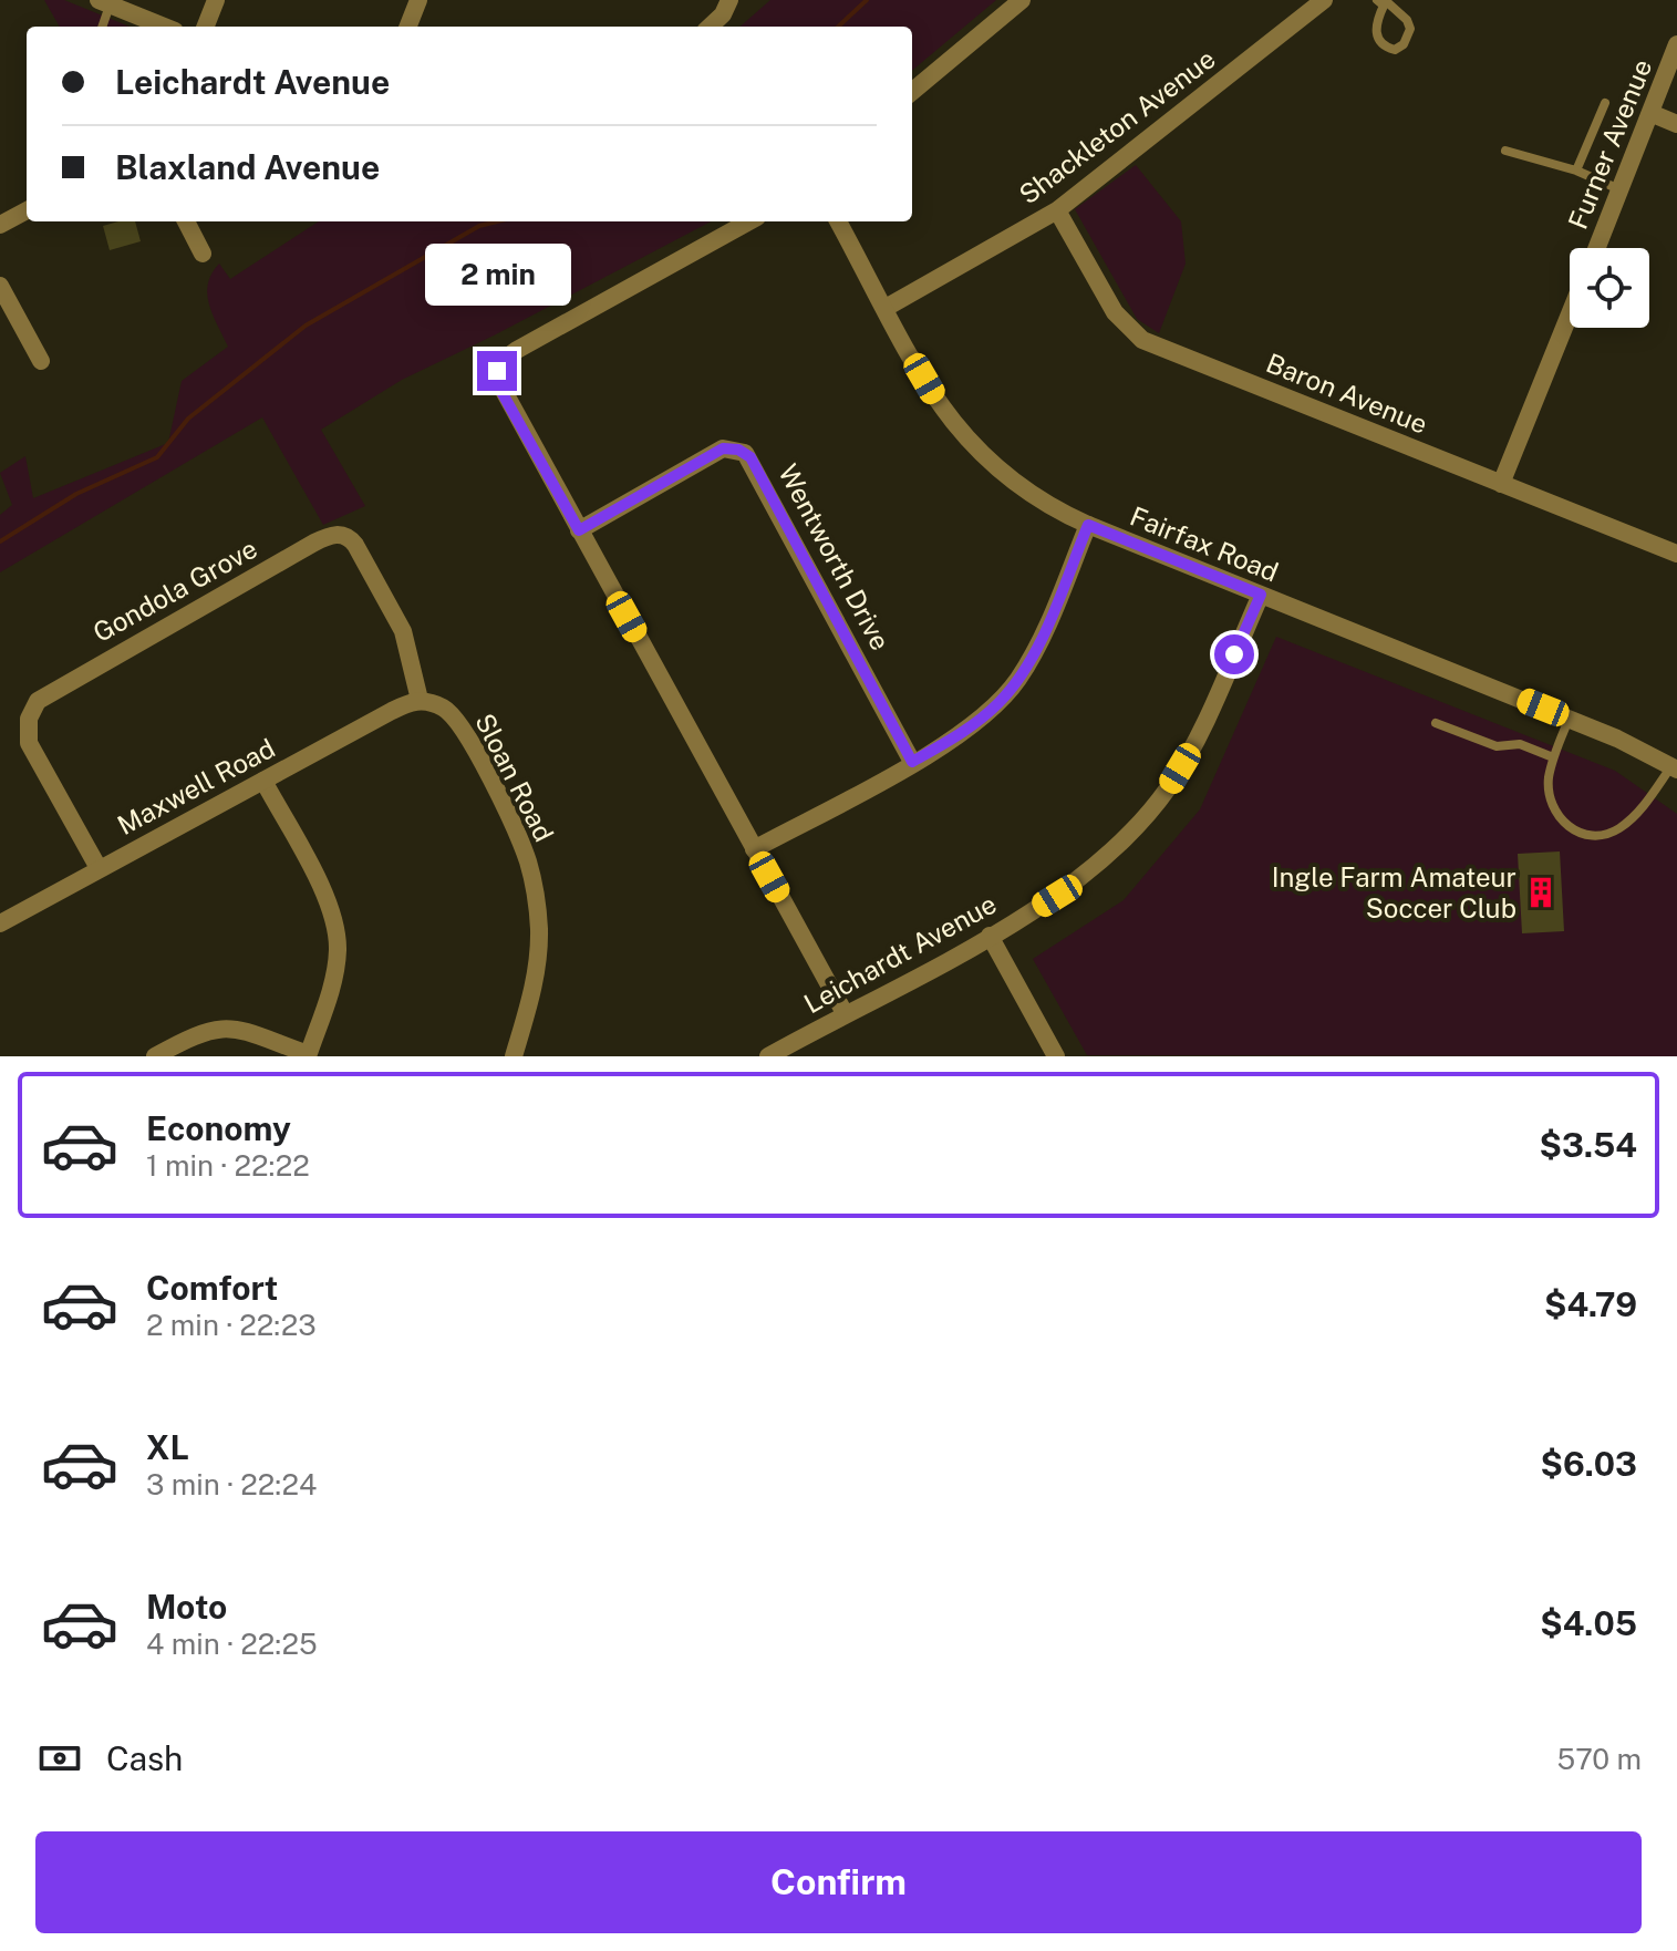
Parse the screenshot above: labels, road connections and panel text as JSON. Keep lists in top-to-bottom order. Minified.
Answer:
{"streets":{"street":["Shackleton Avenue","Furner Avenue","Baron Avenue","Fairfax Road","Wentworth Drive","Gondola Grove","Sloan Road","Maxwell Road","Leichardt Avenue"]},"crossings":[["Shackleton Avenue","Baron Avenue"],["Shackleton Avenue","Fairfax Road"],["Fairfax Road","Leichardt Avenue"],["Gondola Grove","Sloan Road"],["Gondola Grove","Maxwell Road"],["Sloan Road","Maxwell Road"]],"places":{"building":["Ingle Farm Amateur Soccer Club"]},"page":{"banner":["Leichardt Avenue","Blaxland Avenue"],"bubble":"2 min","list":[{"name":"Economy","note":"1 min · 22:22","value":"$3.54"},{"name":"Comfort","note":"2 min · 22:23","value":"$4.79"},{"name":"XL","note":"3 min · 22:24","value":"$6.03"},{"name":"Moto","note":"4 min · 22:25","value":"$4.05"}],"pay":["Cash","570 m"],"buttons":"Confirm"}}
